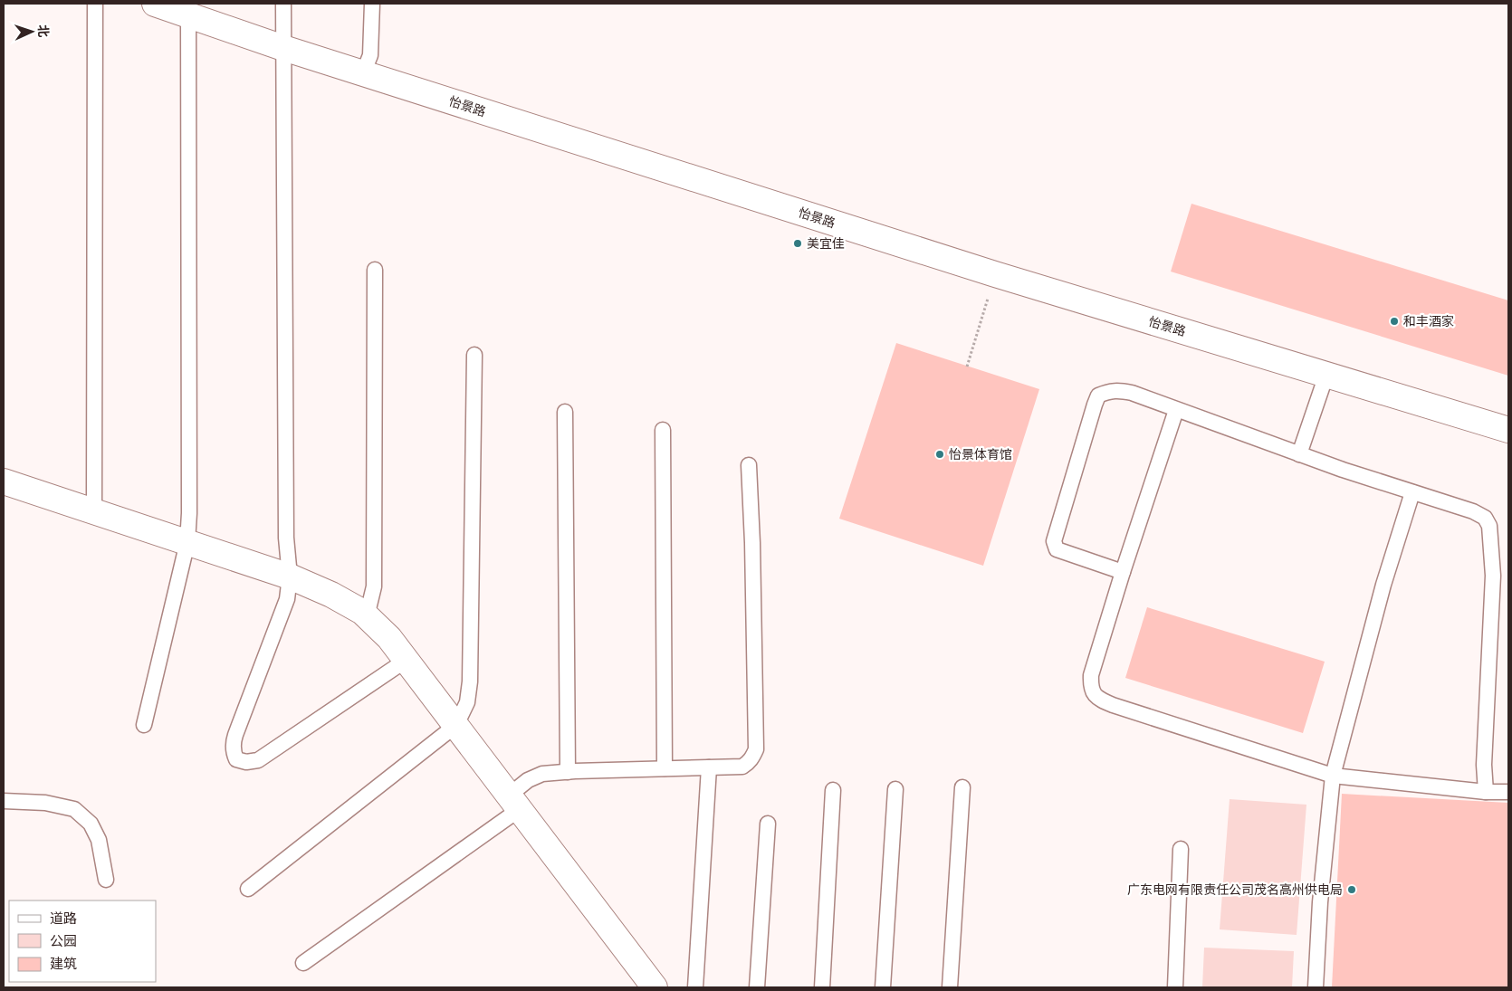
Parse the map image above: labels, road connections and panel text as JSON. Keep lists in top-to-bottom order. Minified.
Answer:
{"streets":{"street":["怡景路"]},"places":["美宜佳","和丰酒家","怡景体育馆","广东电网有限责任公司茂名高州供电局"],"legend":["道路","公园","建筑"],"north":"right"}
